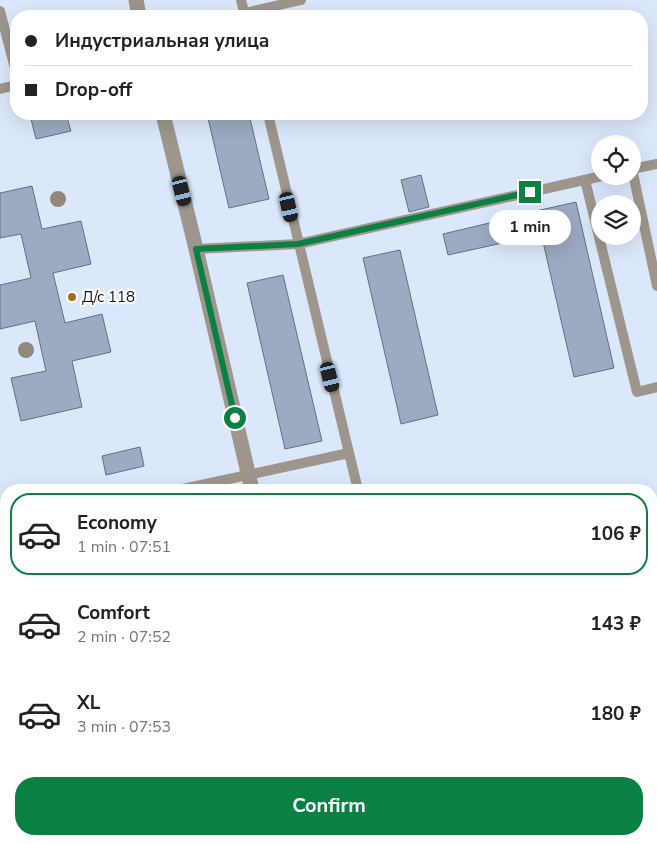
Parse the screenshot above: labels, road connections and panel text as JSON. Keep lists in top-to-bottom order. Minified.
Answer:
{"places":["Д/с 118"],"page":{"banner":["Индустриальная улица","Drop-off"],"bubble":"1 min","list":[{"name":"Economy","note":"1 min · 07:51","value":"106 ₽"},{"name":"Comfort","note":"2 min · 07:52","value":"143 ₽"},{"name":"XL","note":"3 min · 07:53","value":"180 ₽"}],"buttons":"Confirm"}}
